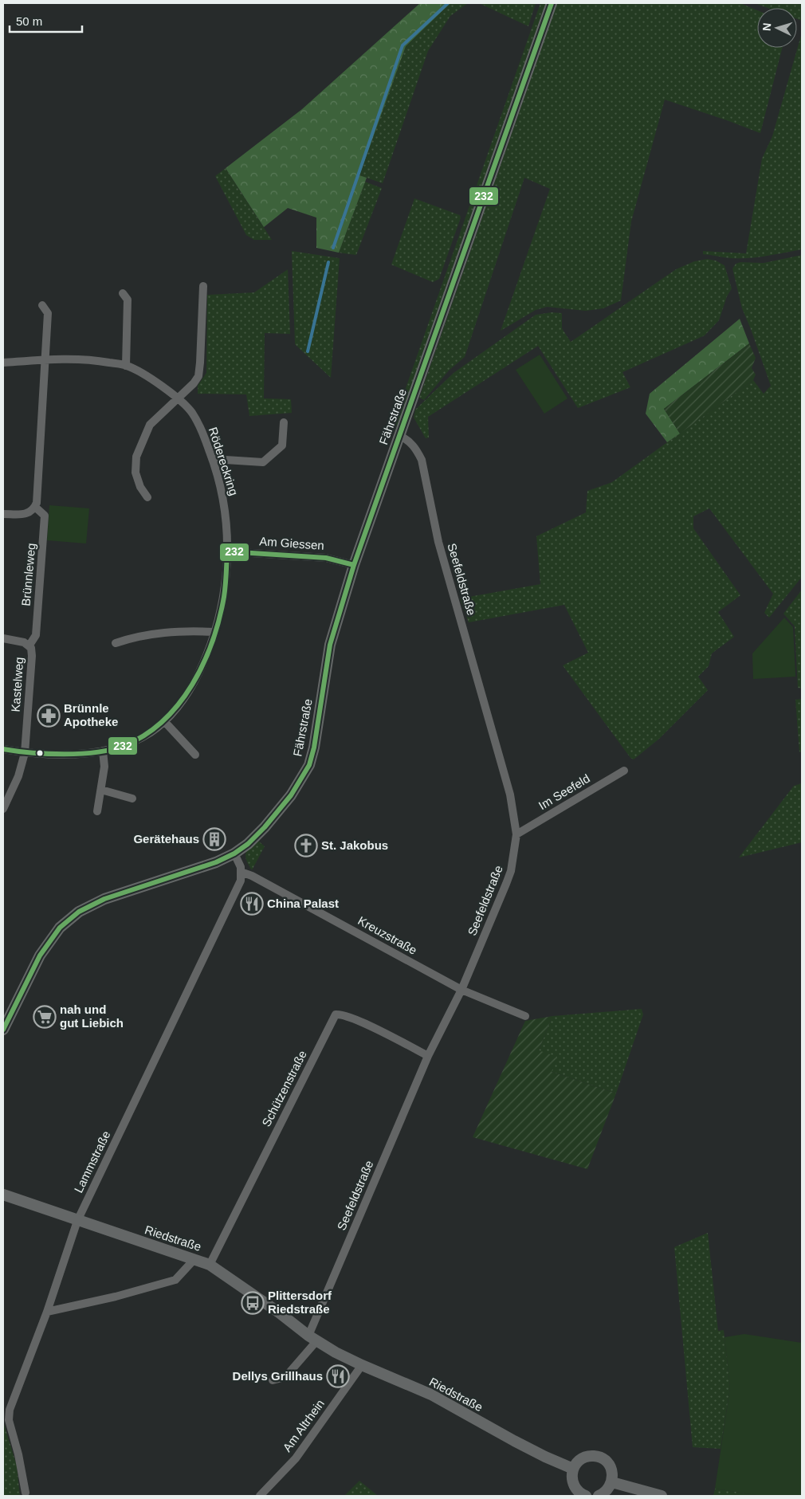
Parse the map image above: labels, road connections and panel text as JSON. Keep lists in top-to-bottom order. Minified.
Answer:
{"streets":{"main road":["Fährstraße","Riedstraße"],"street":["Rödereckring","Am Giessen","Brünnleweg","Seefeldstraße","Kastelweg","Im Seefeld","Kreuzstraße","Schützenstraße","Lammstraße","Am Altrhein"]},"crossings":[["Fährstraße","Am Giessen"],["Fährstraße","Seefeldstraße"],["Rödereckring","Am Giessen"],["Rödereckring","Kastelweg"],["Brünnleweg","Kastelweg"],["Seefeldstraße","Im Seefeld"],["Seefeldstraße","Kreuzstraße"],["Seefeldstraße","Schützenstraße"],["Seefeldstraße","Riedstraße"],["Kreuzstraße","Lammstraße"],["Schützenstraße","Riedstraße"],["Lammstraße","Riedstraße"],["Riedstraße","Am Altrhein"]],"places":{"pharmacy":["Brünnle Apotheke"],"building":["Gerätehaus"],"church":["St. Jakobus"],"restaurant":["China Palast","Dellys Grillhaus"],"supermarket":["nah und gut Liebich"],"bus stop":["Plittersdorf Riedstraße"]},"lines":["transit line 232"],"scale_bar":"50 m","north":"left"}
